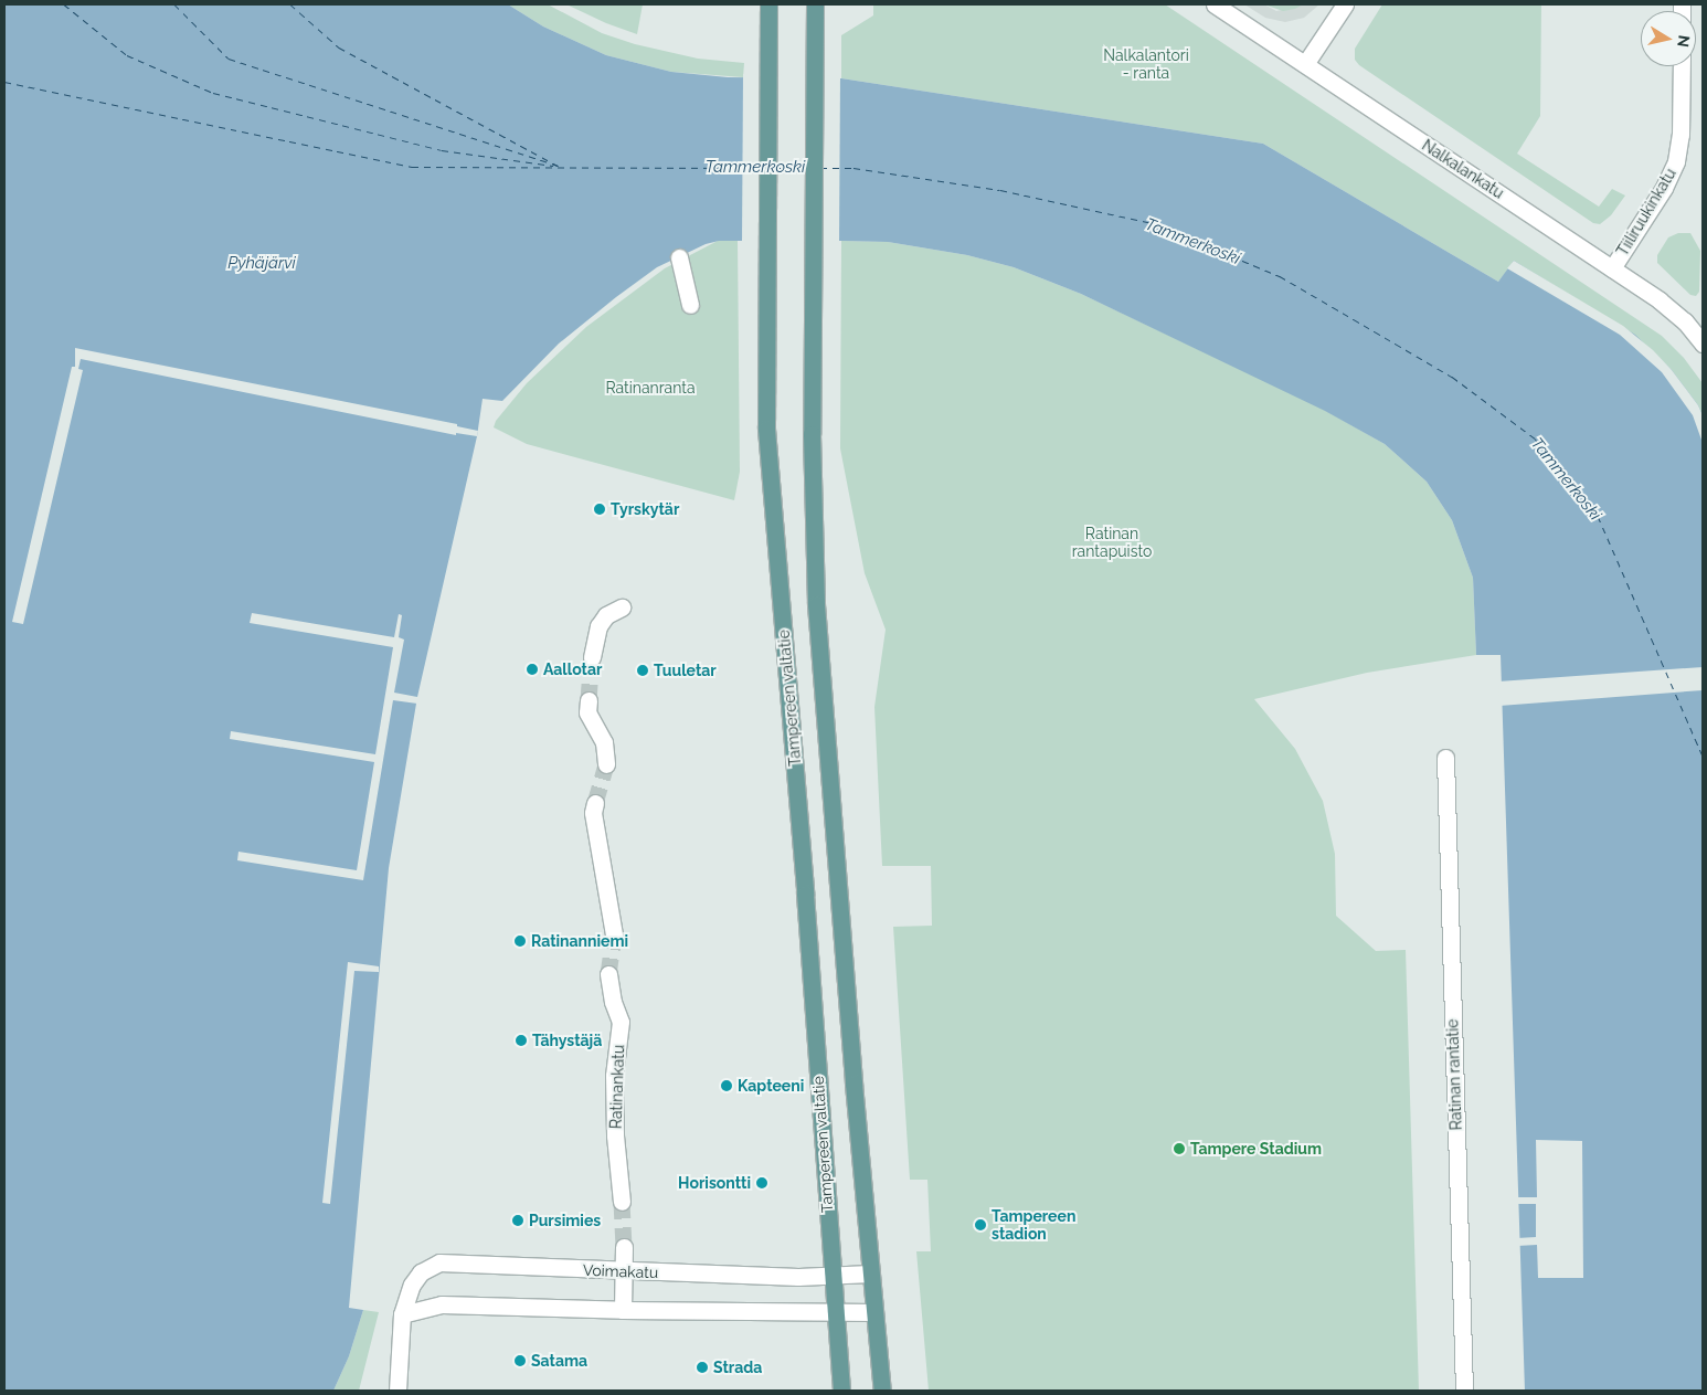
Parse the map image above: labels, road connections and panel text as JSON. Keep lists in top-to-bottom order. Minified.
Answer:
{"streets":{"main road":["Tampereen valtatie"],"street":["Nalkalankatu","Tiiliruukinkatu","Ratinan rantatie","Ratinankatu","Voimakatu"]},"crossings":[["Nalkalankatu","Tiiliruukinkatu"],["Tampereen valtatie","Voimakatu"]],"water":["Tammerkoski","Pyhäjärvi"],"parks":["Nalkalantori - ranta","Ratinanranta","Ratinan rantapuisto"],"places":["Tyrskytär","Aallotar","Tuuletar","Ratinanniemi","Tähystäjä","Kapteeni","Tampere Stadium","Horisontti","Pursimies","Tampereen stadion","Satama","Strada"],"north":"right"}
